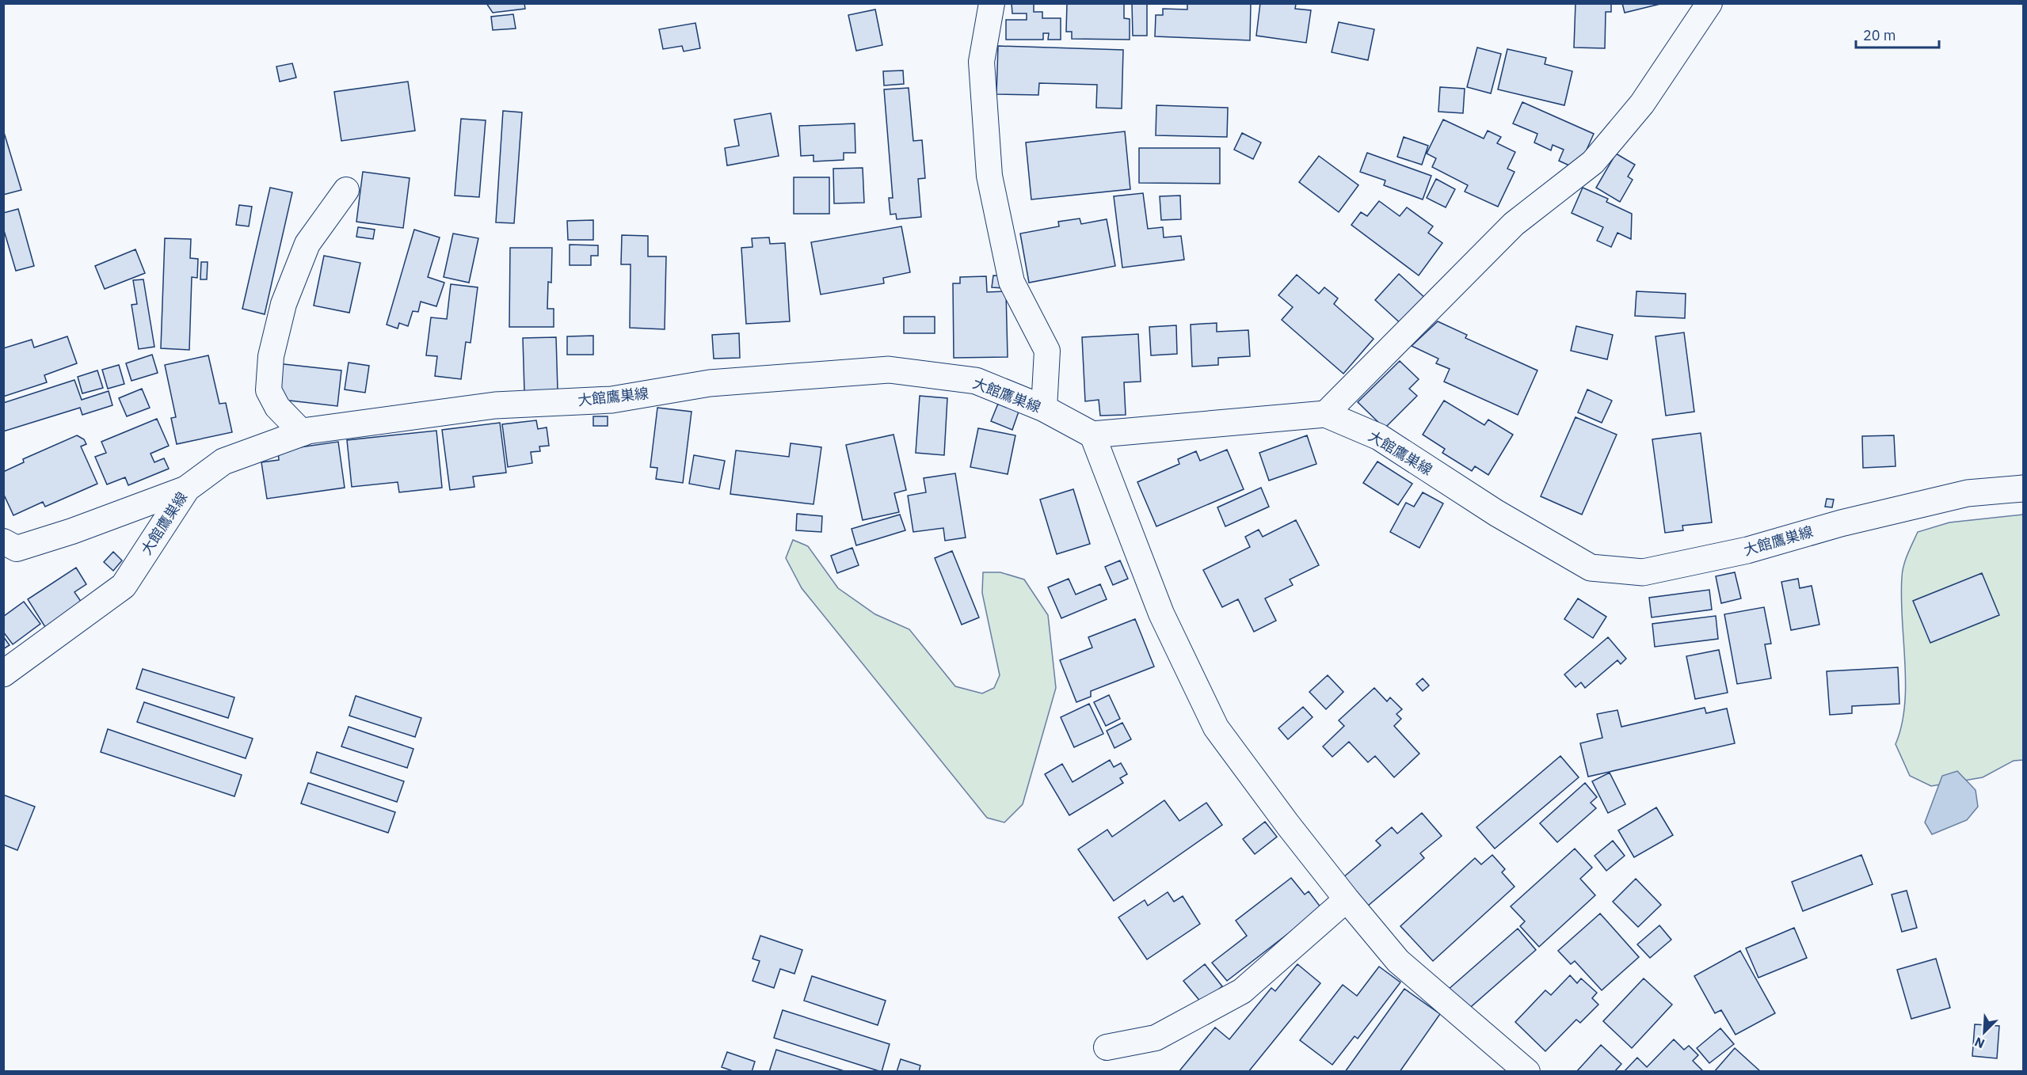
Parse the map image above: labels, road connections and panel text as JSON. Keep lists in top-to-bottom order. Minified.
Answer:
{"streets":{"main road":["大館鷹巣線"]},"scale_bar":"20 m","north":"bottom left"}
